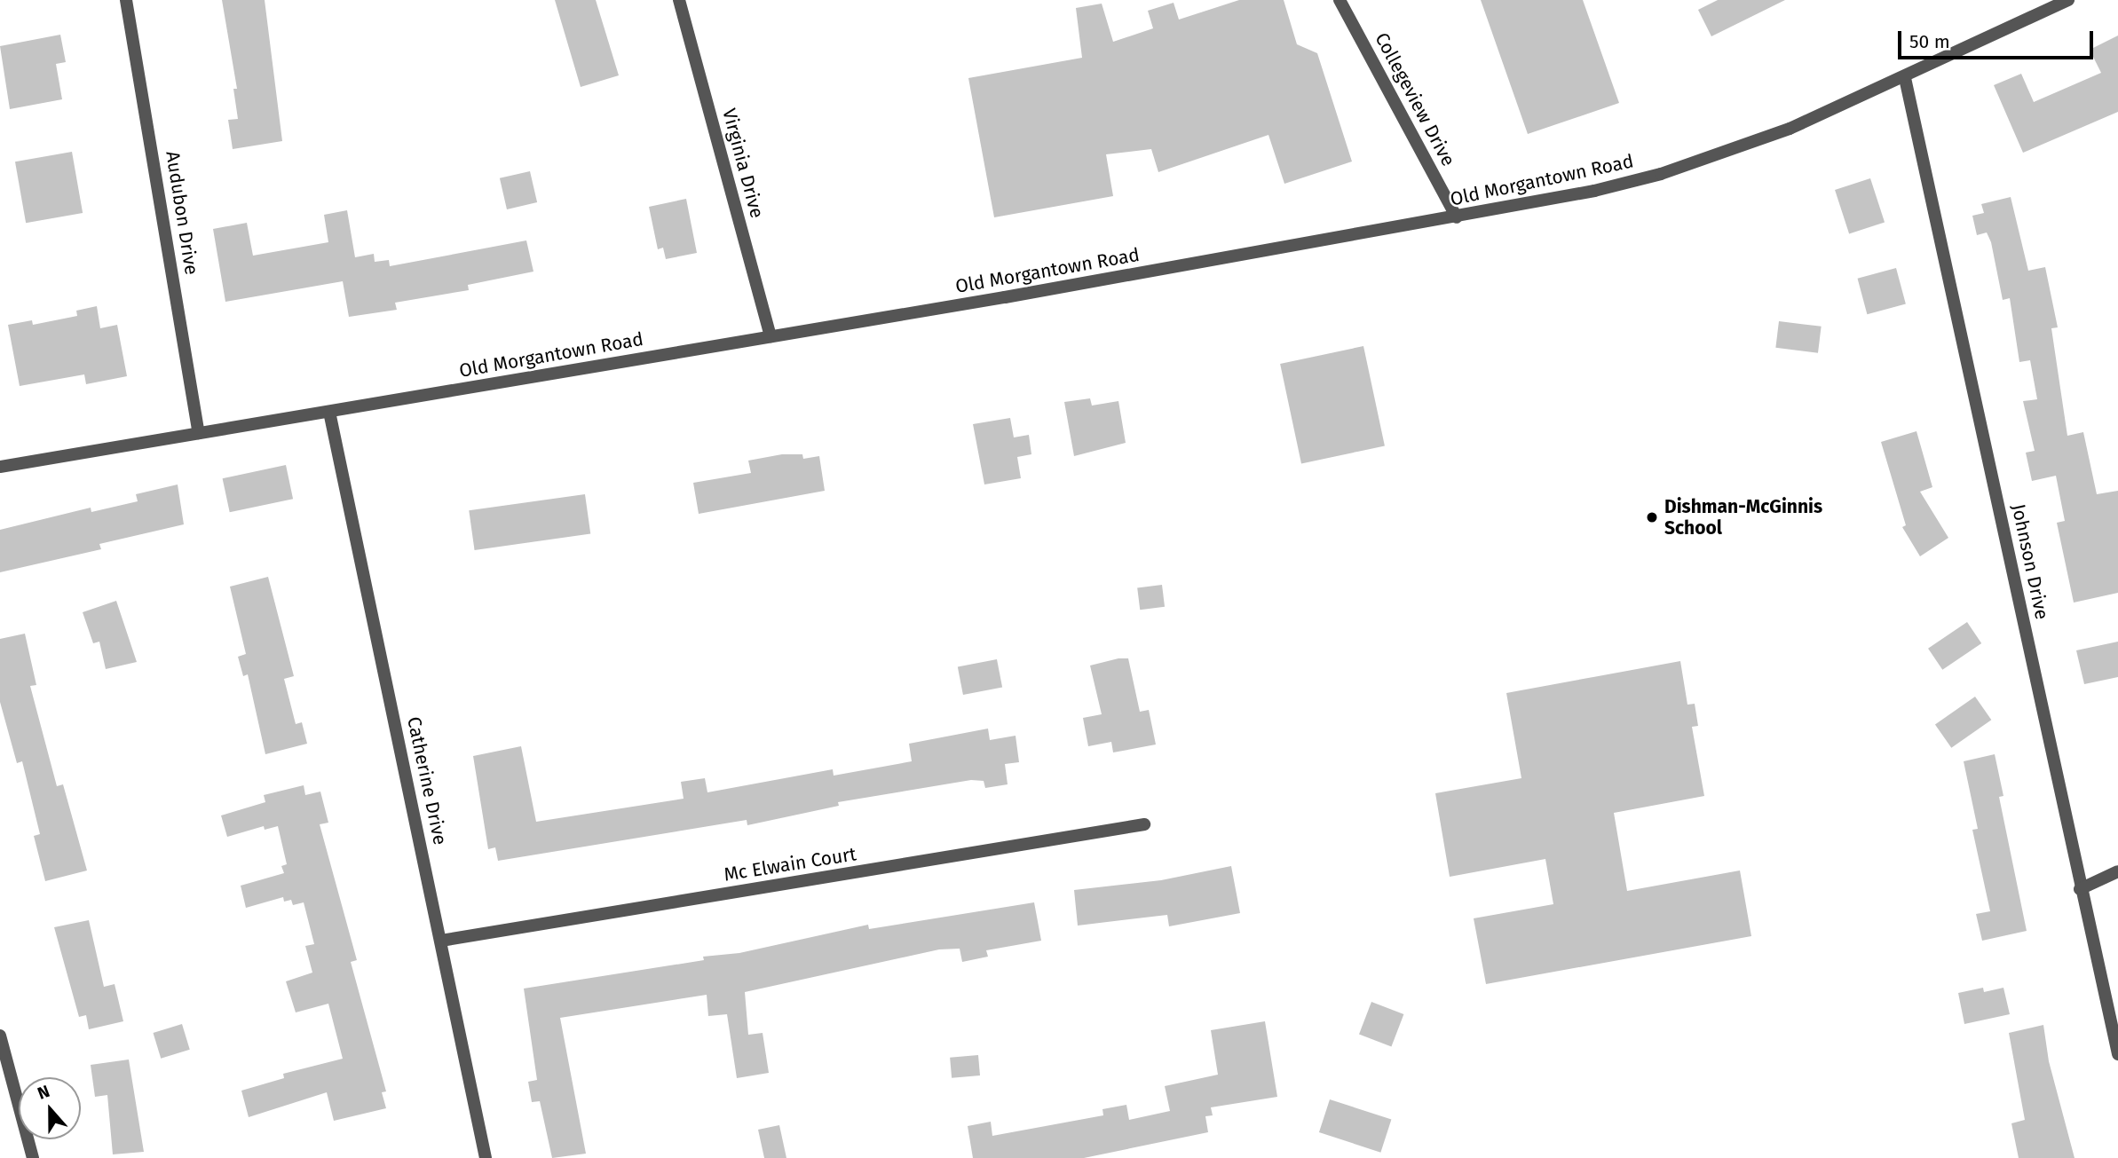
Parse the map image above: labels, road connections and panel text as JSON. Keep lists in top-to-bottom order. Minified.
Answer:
{"streets":{"street":["Collegeview Drive","Virginia Drive","Old Morgantown Road","Audubon Drive","Johnson Drive","Catherine Drive","Mc Elwain Court"]},"crossings":[["Collegeview Drive","Old Morgantown Road"],["Virginia Drive","Old Morgantown Road"],["Old Morgantown Road","Audubon Drive"],["Old Morgantown Road","Johnson Drive"],["Old Morgantown Road","Catherine Drive"],["Catherine Drive","Mc Elwain Court"]],"places":["Dishman-McGinnis School"],"scale_bar":"50 m","north":"top"}
